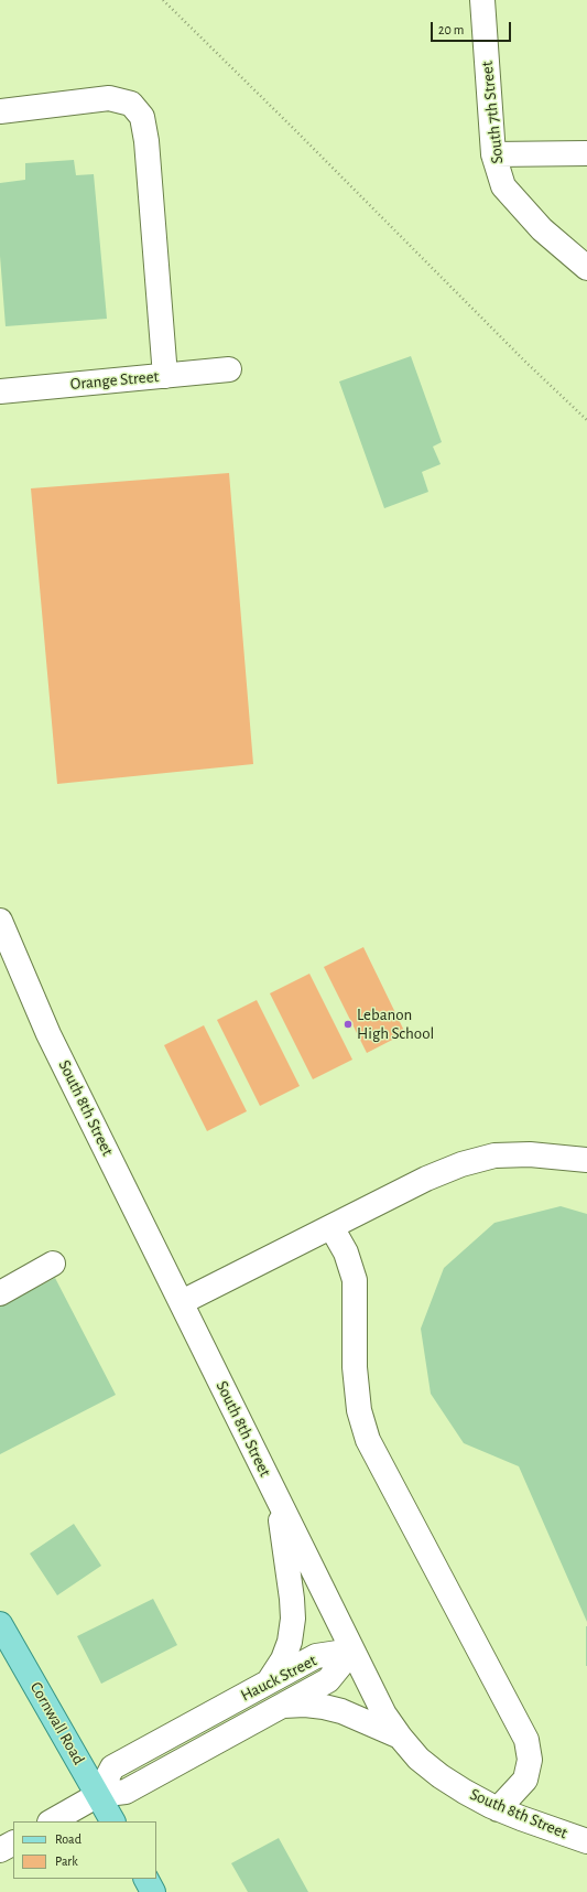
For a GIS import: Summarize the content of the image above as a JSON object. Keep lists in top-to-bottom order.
{
  "streets": {
    "main road": ["Cornwall Road"],
    "street": [
      "South 7th Street",
      "Orange Street",
      "South 8th Street",
      "Hauck Street"
    ]
  },
  "crossings": [
    ["South 8th Street", "Hauck Street"],
    ["Hauck Street", "Cornwall Road"]
  ],
  "places": ["Lebanon High School"],
  "legend": ["Road", "Park"],
  "scale_bar": "20 m"
}
